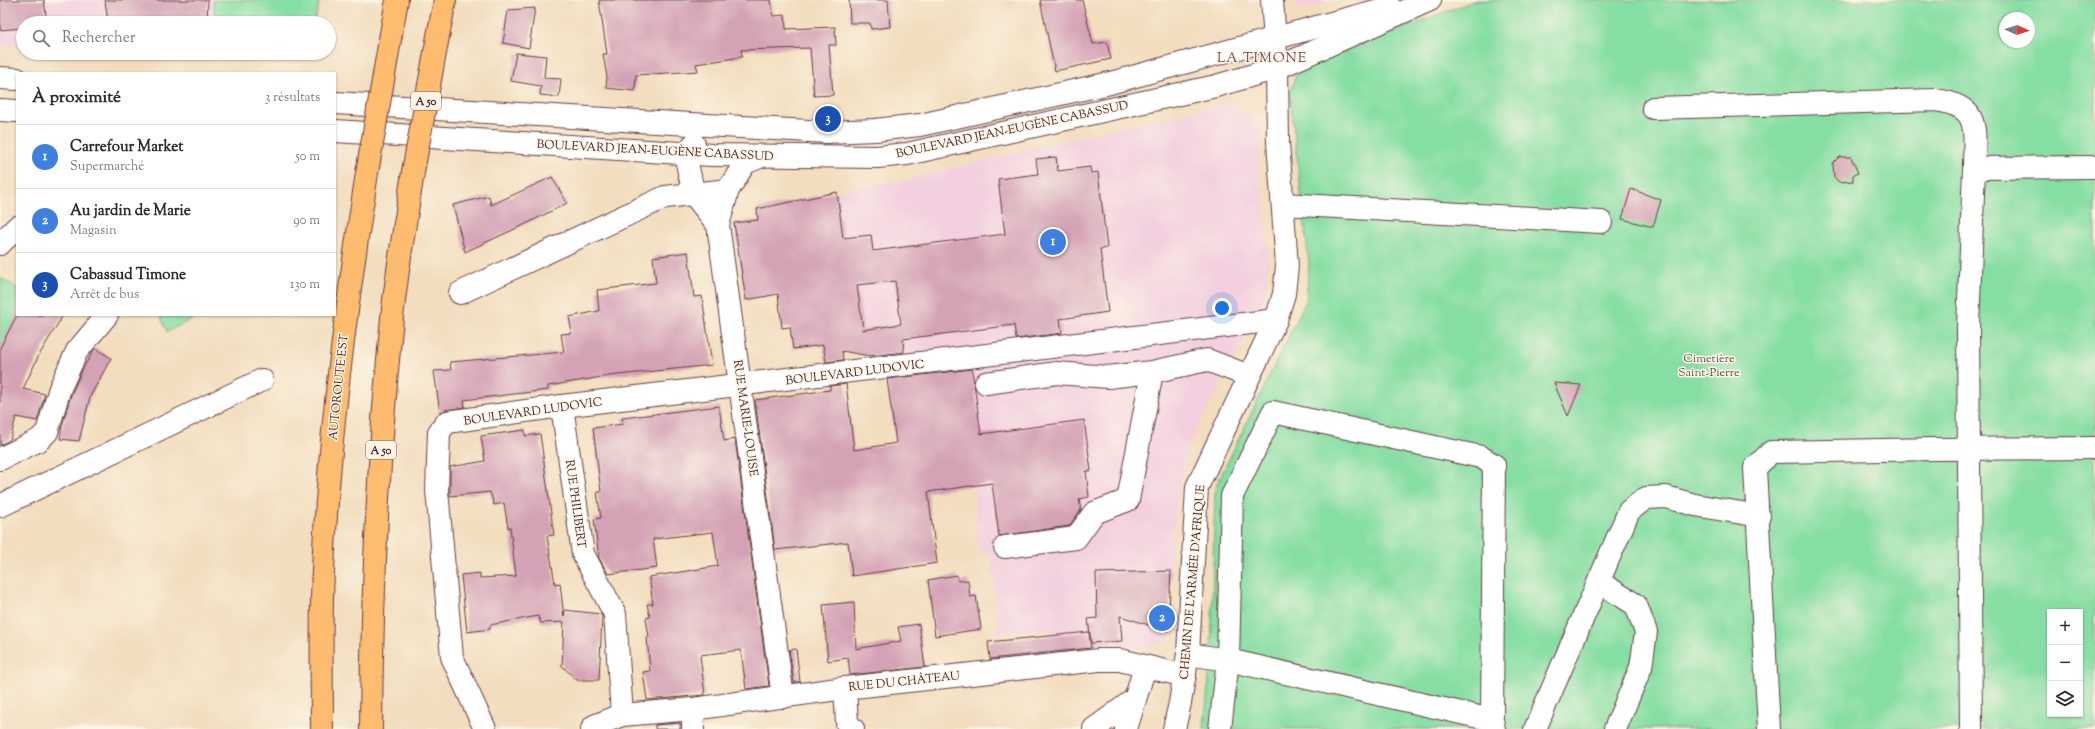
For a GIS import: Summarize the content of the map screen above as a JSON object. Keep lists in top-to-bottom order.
{
  "streets": {
    "highway": ["A 50", "AUTOROUTE EST"],
    "street": [
      "BOULEVARD JEAN-EUGÈNE CABASSUD",
      "BOULEVARD LUDOVIC",
      "RUE MARIE-LOUISE",
      "RUE PHILIBERT",
      "CHEMIN DE L'ARMÉE D'AFRIQUE",
      "RUE DU CHÂTEAU"
    ]
  },
  "crossings": [
    ["BOULEVARD JEAN-EUGÈNE CABASSUD", "RUE MARIE-LOUISE"],
    ["BOULEVARD JEAN-EUGÈNE CABASSUD", "CHEMIN DE L'ARMÉE D'AFRIQUE"],
    ["BOULEVARD LUDOVIC", "RUE MARIE-LOUISE"],
    ["BOULEVARD LUDOVIC", "RUE PHILIBERT"],
    ["BOULEVARD LUDOVIC", "CHEMIN DE L'ARMÉE D'AFRIQUE"],
    ["RUE MARIE-LOUISE", "RUE DU CHÂTEAU"],
    ["RUE PHILIBERT", "RUE DU CHÂTEAU"],
    ["CHEMIN DE L'ARMÉE D'AFRIQUE", "RUE DU CHÂTEAU"]
  ],
  "districts": ["LA TIMONE"],
  "parks": ["Cimetière Saint-Pierre"],
  "north": "right",
  "page": {
    "search": "Rechercher",
    "heading": ["À proximité", "3 résultats"],
    "pins": ["3", "1", "2"],
    "list": [
      {
        "mark": "1",
        "name": "Carrefour Market",
        "note": "Supermarché",
        "value": "50 m"
      },
      {
        "mark": "2",
        "name": "Au jardin de Marie",
        "note": "Magasin",
        "value": "90 m"
      },
      {
        "mark": "3",
        "name": "Cabassud Timone",
        "note": "Arrêt de bus",
        "value": "130 m"
      }
    ],
    "map_buttons": ["+", "−"]
  }
}
